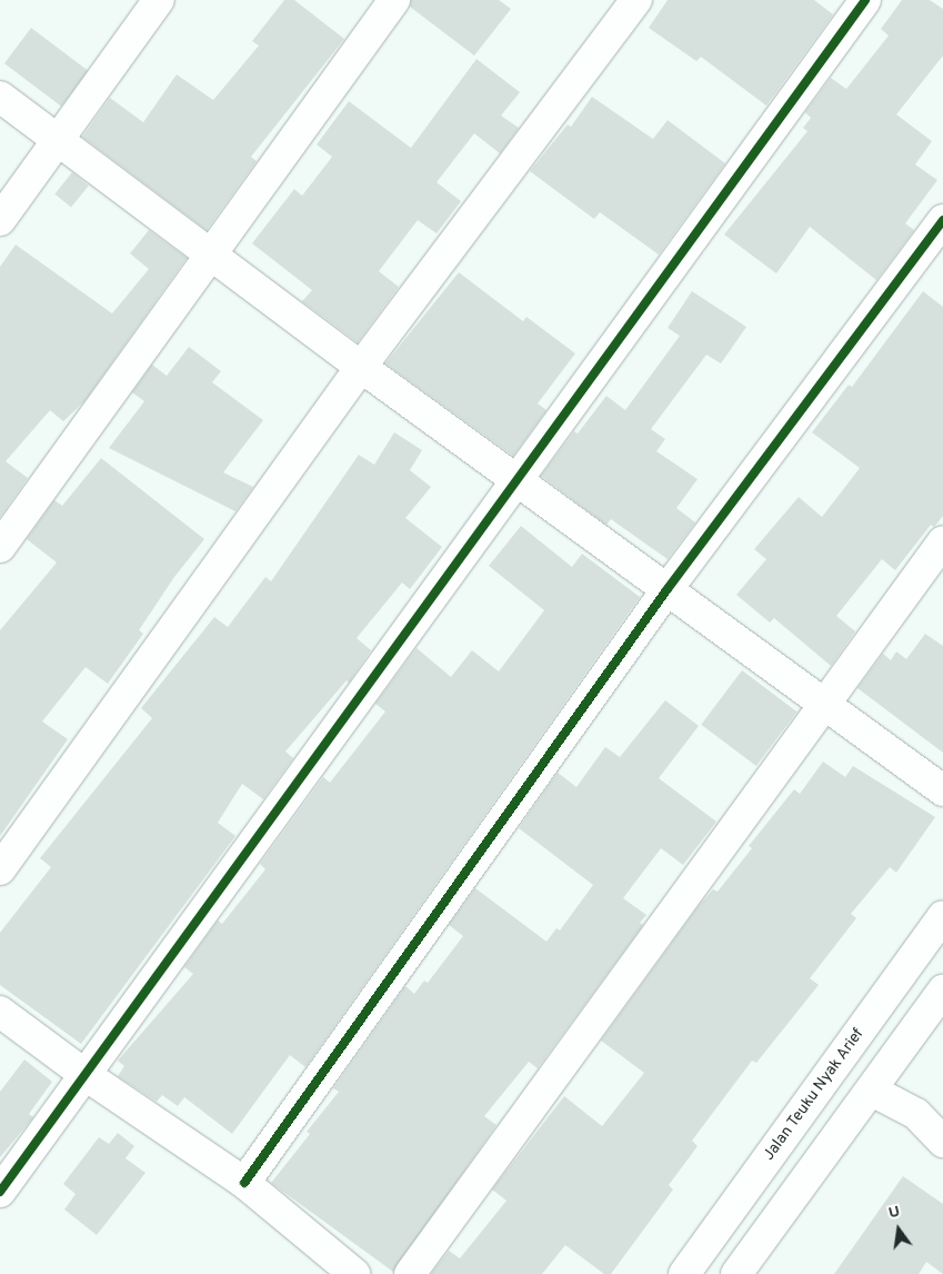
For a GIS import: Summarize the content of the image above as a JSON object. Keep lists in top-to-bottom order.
{
  "streets": {
    "main road": ["Jalan Teuku Nyak Arief"]
  },
  "north": "top"
}
